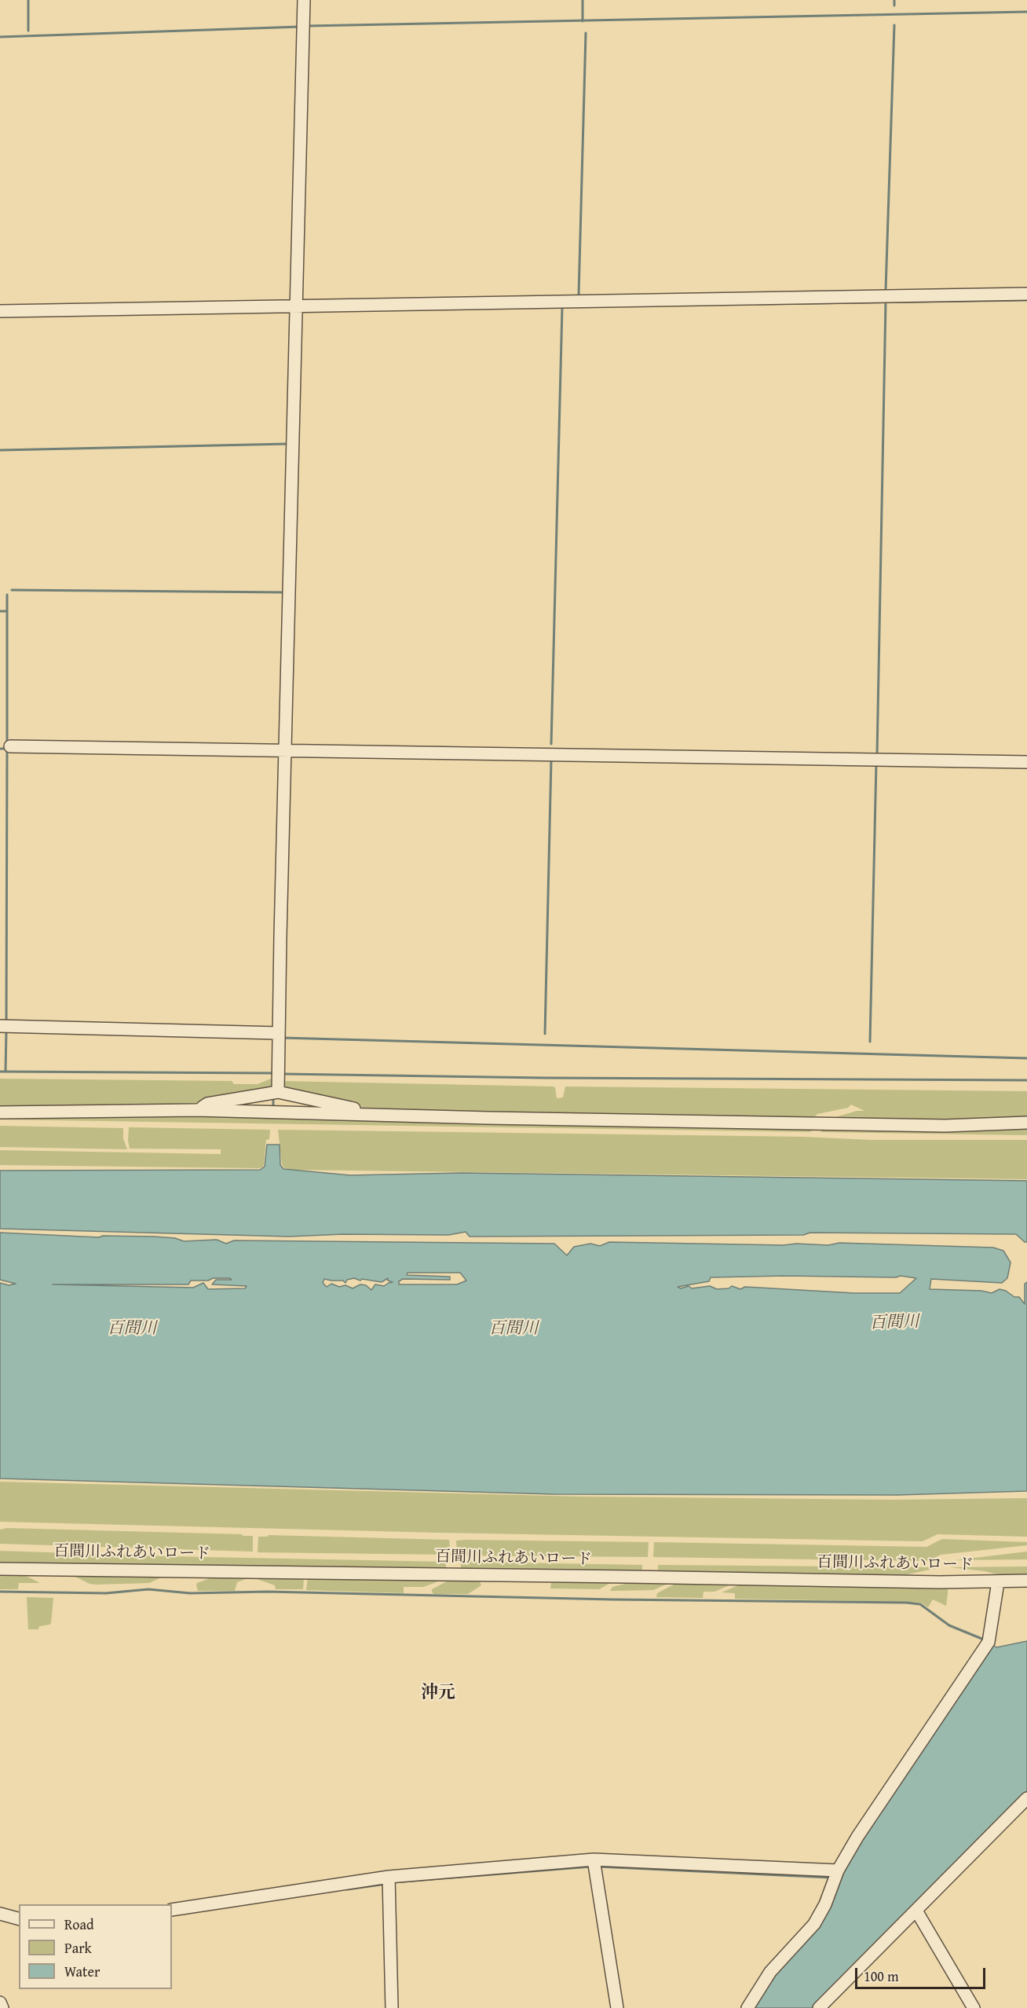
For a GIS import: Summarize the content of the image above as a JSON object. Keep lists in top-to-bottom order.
{
  "streets": {
    "street": ["百間川ふれあいロード"]
  },
  "districts": ["沖元"],
  "water": ["百間川"],
  "legend": ["Road", "Park", "Water"],
  "scale_bar": "100 m"
}
